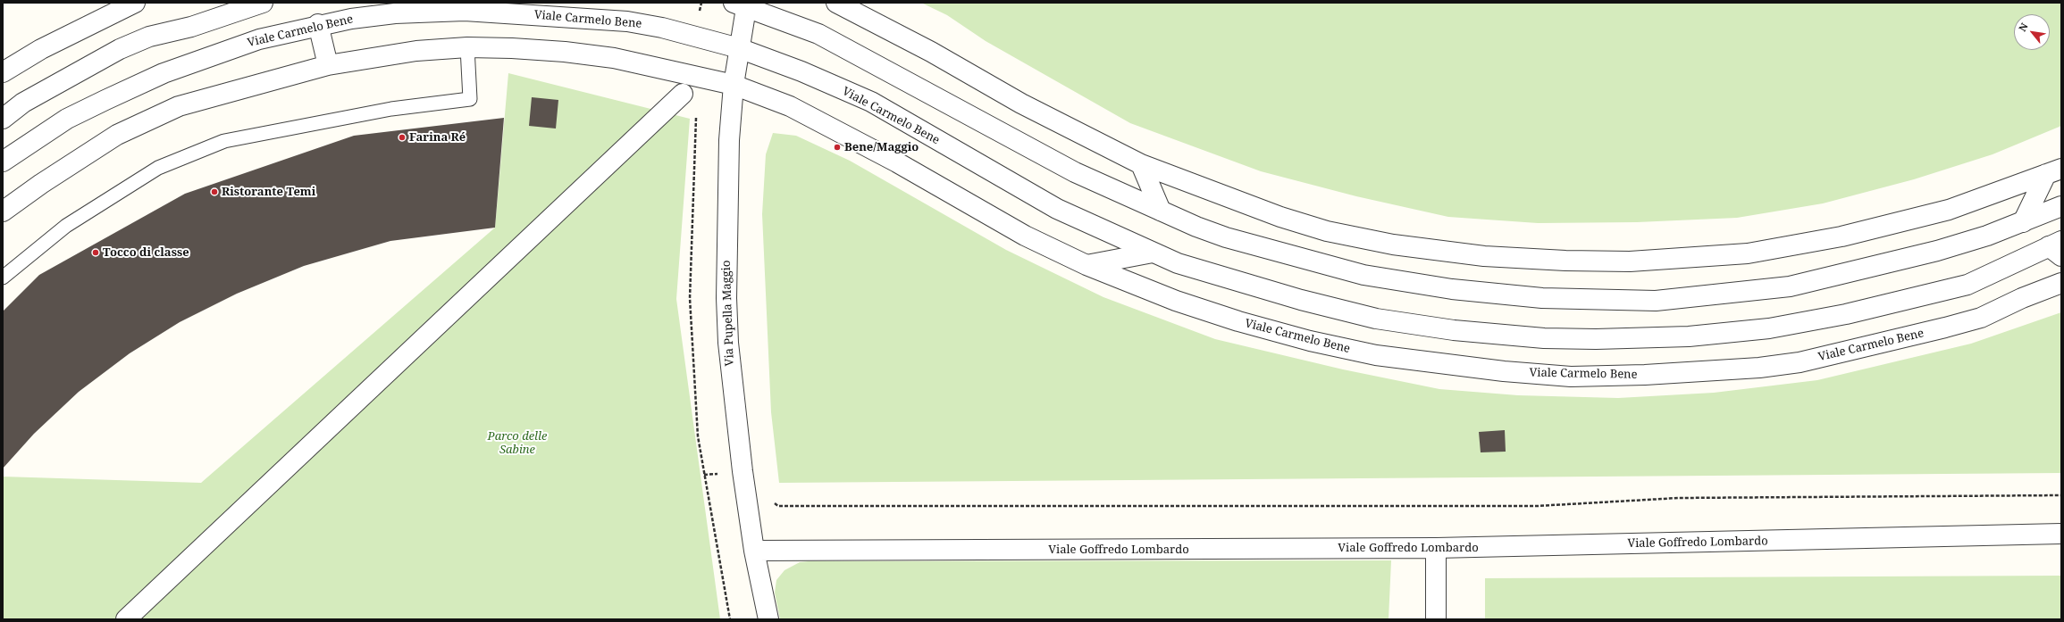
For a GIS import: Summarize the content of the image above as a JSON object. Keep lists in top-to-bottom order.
{
  "streets": {
    "street": ["Viale Carmelo Bene", "Via Pupella Maggio", "Viale Goffredo Lombardo"]
  },
  "crossings": [
    ["Viale Carmelo Bene", "Via Pupella Maggio"],
    ["Via Pupella Maggio", "Viale Goffredo Lombardo"]
  ],
  "parks": ["Parco delle Sabine"],
  "places": [
    "Farina Ré",
    "Bene/Maggio",
    "Ristorante Temi",
    "Tocco di classe"
  ],
  "north": "top left"
}
